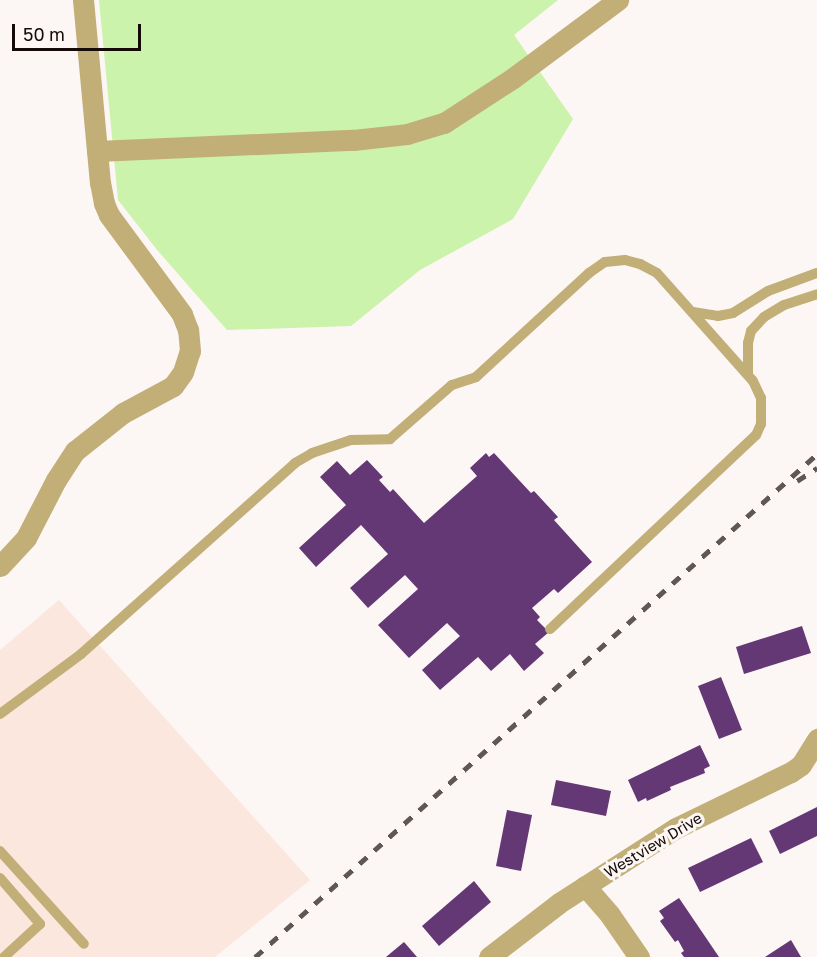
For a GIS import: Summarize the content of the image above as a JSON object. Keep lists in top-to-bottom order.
{
  "streets": {
    "street": ["Westview Drive"]
  },
  "scale_bar": "50 m"
}
